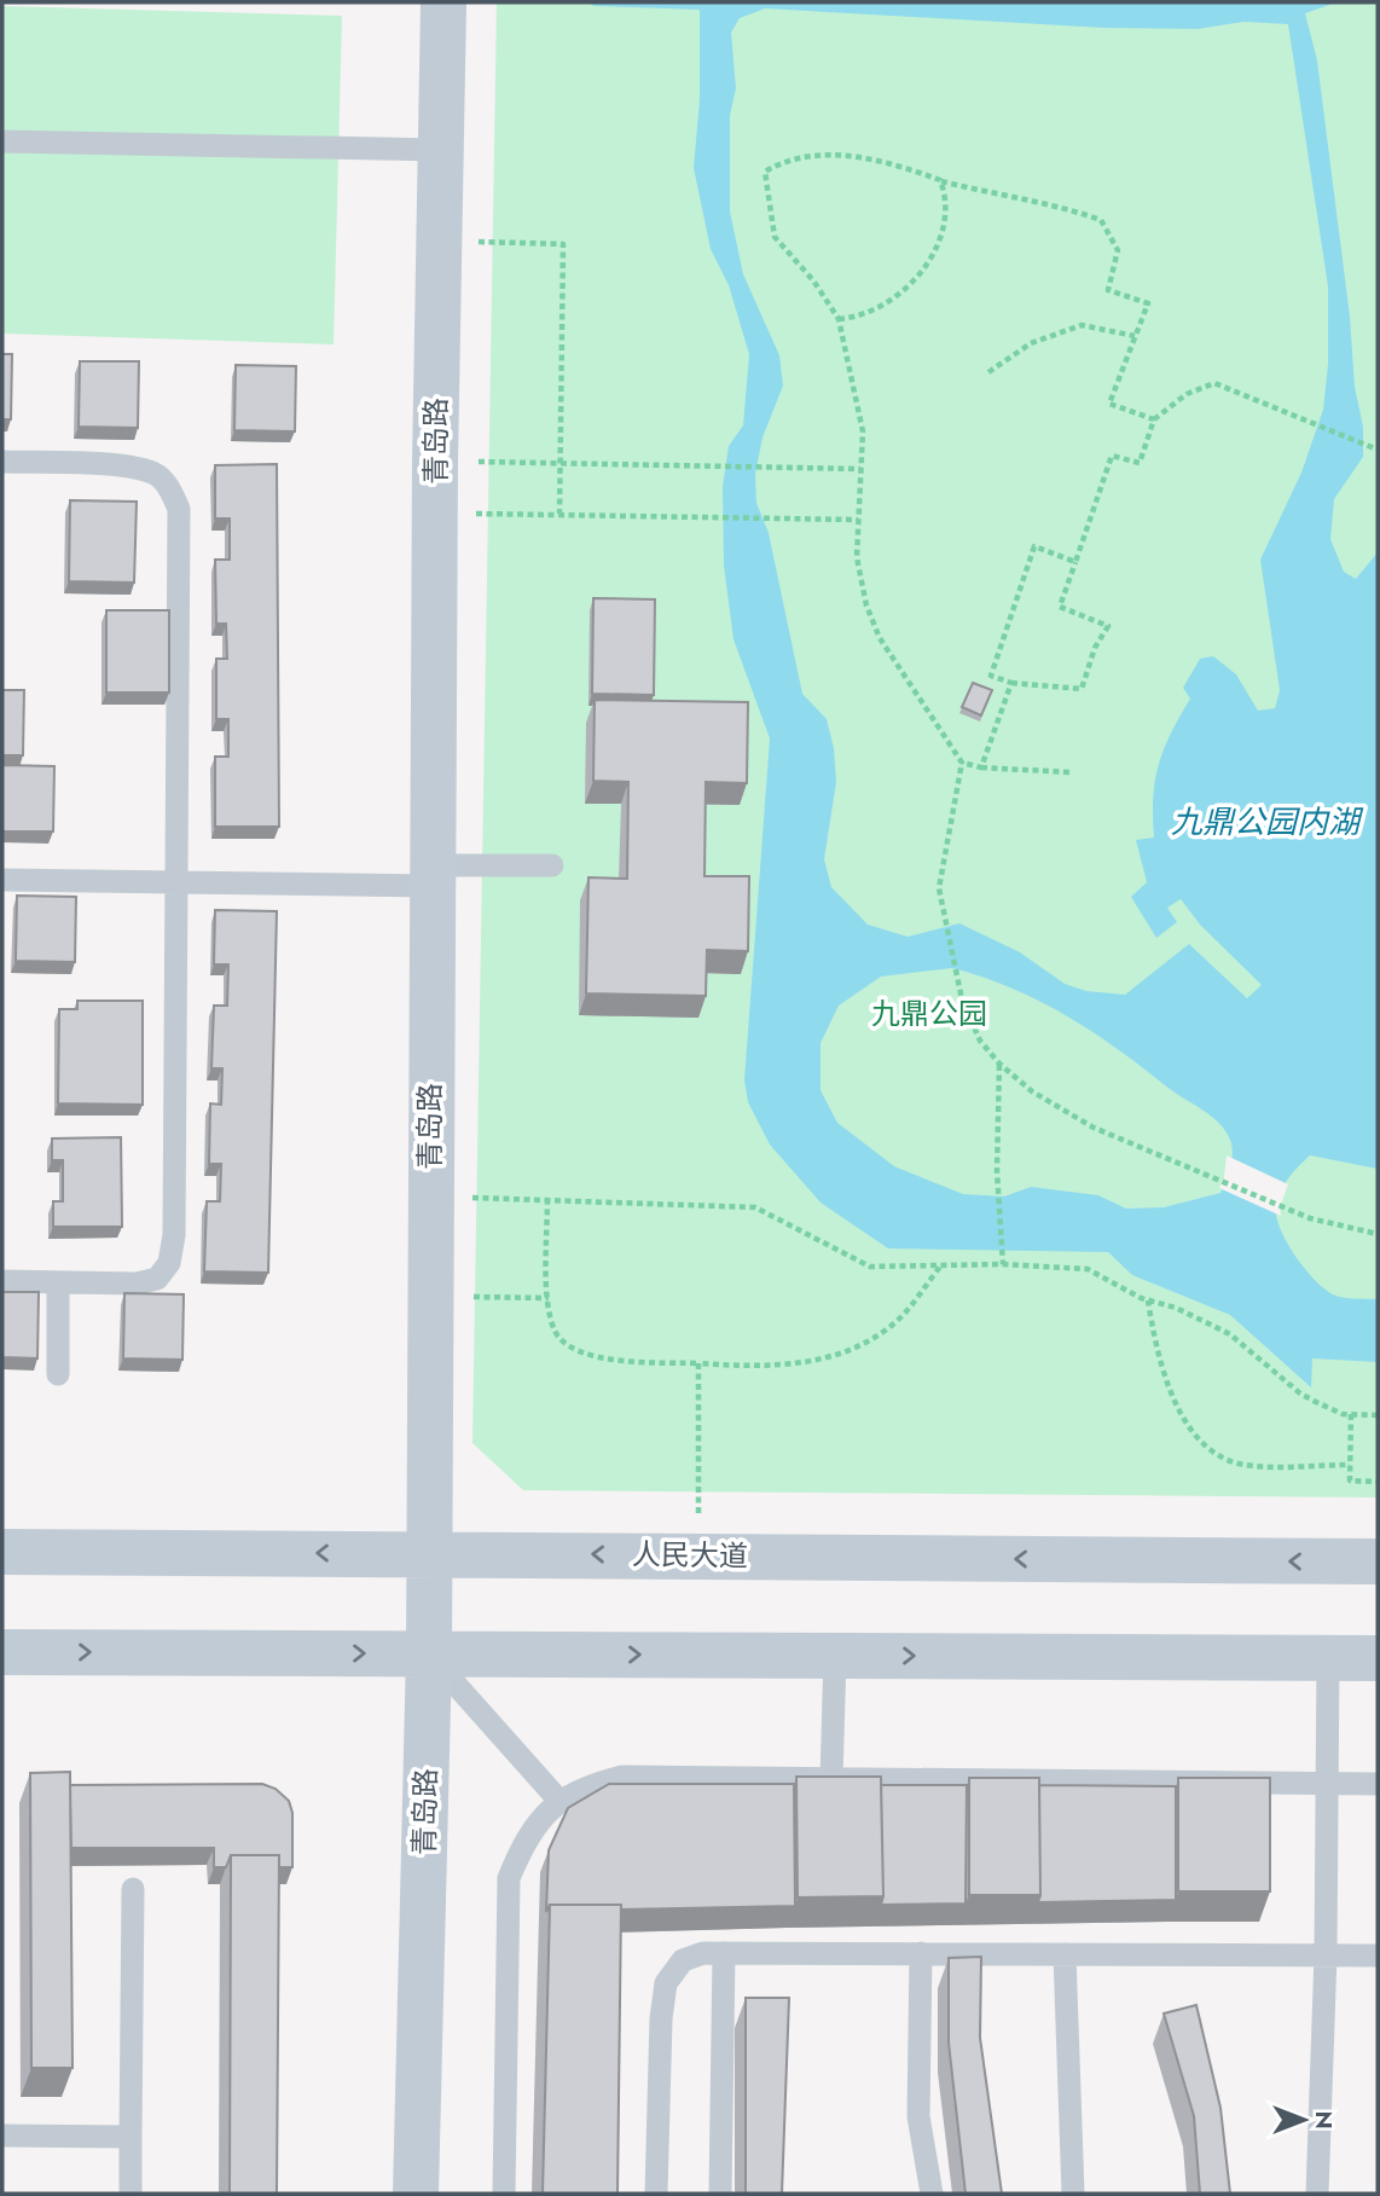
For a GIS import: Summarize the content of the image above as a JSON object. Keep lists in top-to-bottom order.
{
  "streets": {
    "main road": ["青岛路", "人民大道"]
  },
  "crossings": [
    ["青岛路", "人民大道"]
  ],
  "water": ["九鼎公园内湖"],
  "parks": ["九鼎公园"],
  "north": "right"
}
